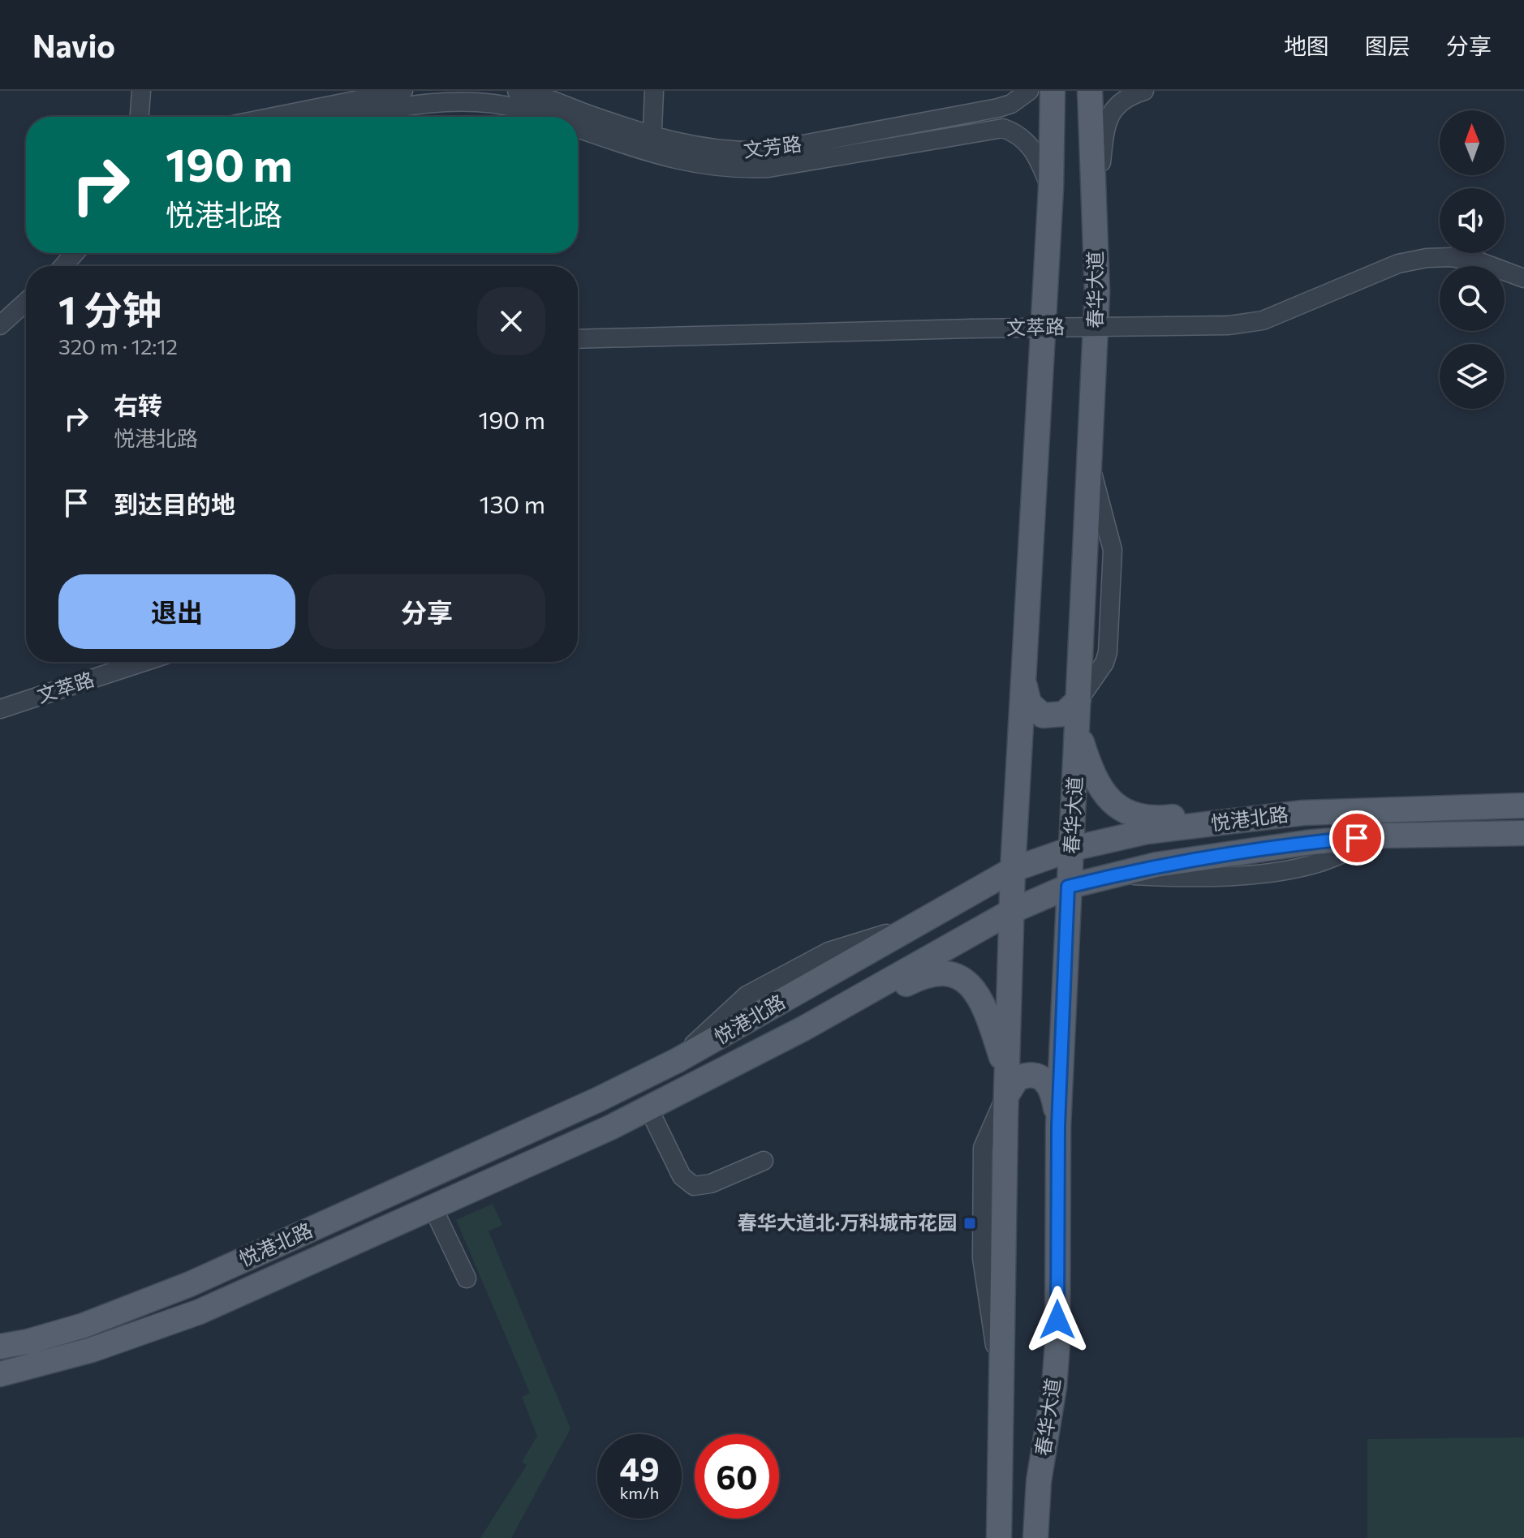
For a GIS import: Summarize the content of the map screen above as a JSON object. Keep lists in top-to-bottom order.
{
  "streets": {
    "main road": ["春华大道", "悦港北路"],
    "street": ["文芳路", "文萃路"]
  },
  "crossings": [
    ["春华大道", "悦港北路"]
  ],
  "places": {
    "transit": ["春华大道北·万科城市花园"]
  },
  "north": "top",
  "page": {
    "header": "Navio",
    "nav": ["地图", "图层", "分享"],
    "turn": ["190 m", "悦港北路"],
    "heading": ["1 分钟", "320 m · 12:12"],
    "list": [
      {
        "name": "右转",
        "note": "悦港北路",
        "value": "190 m"
      },
      {
        "name": "到达目的地",
        "value": "130 m"
      }
    ],
    "buttons": ["退出", "分享"],
    "speed": "49 km/h",
    "limit": "60"
  }
}
